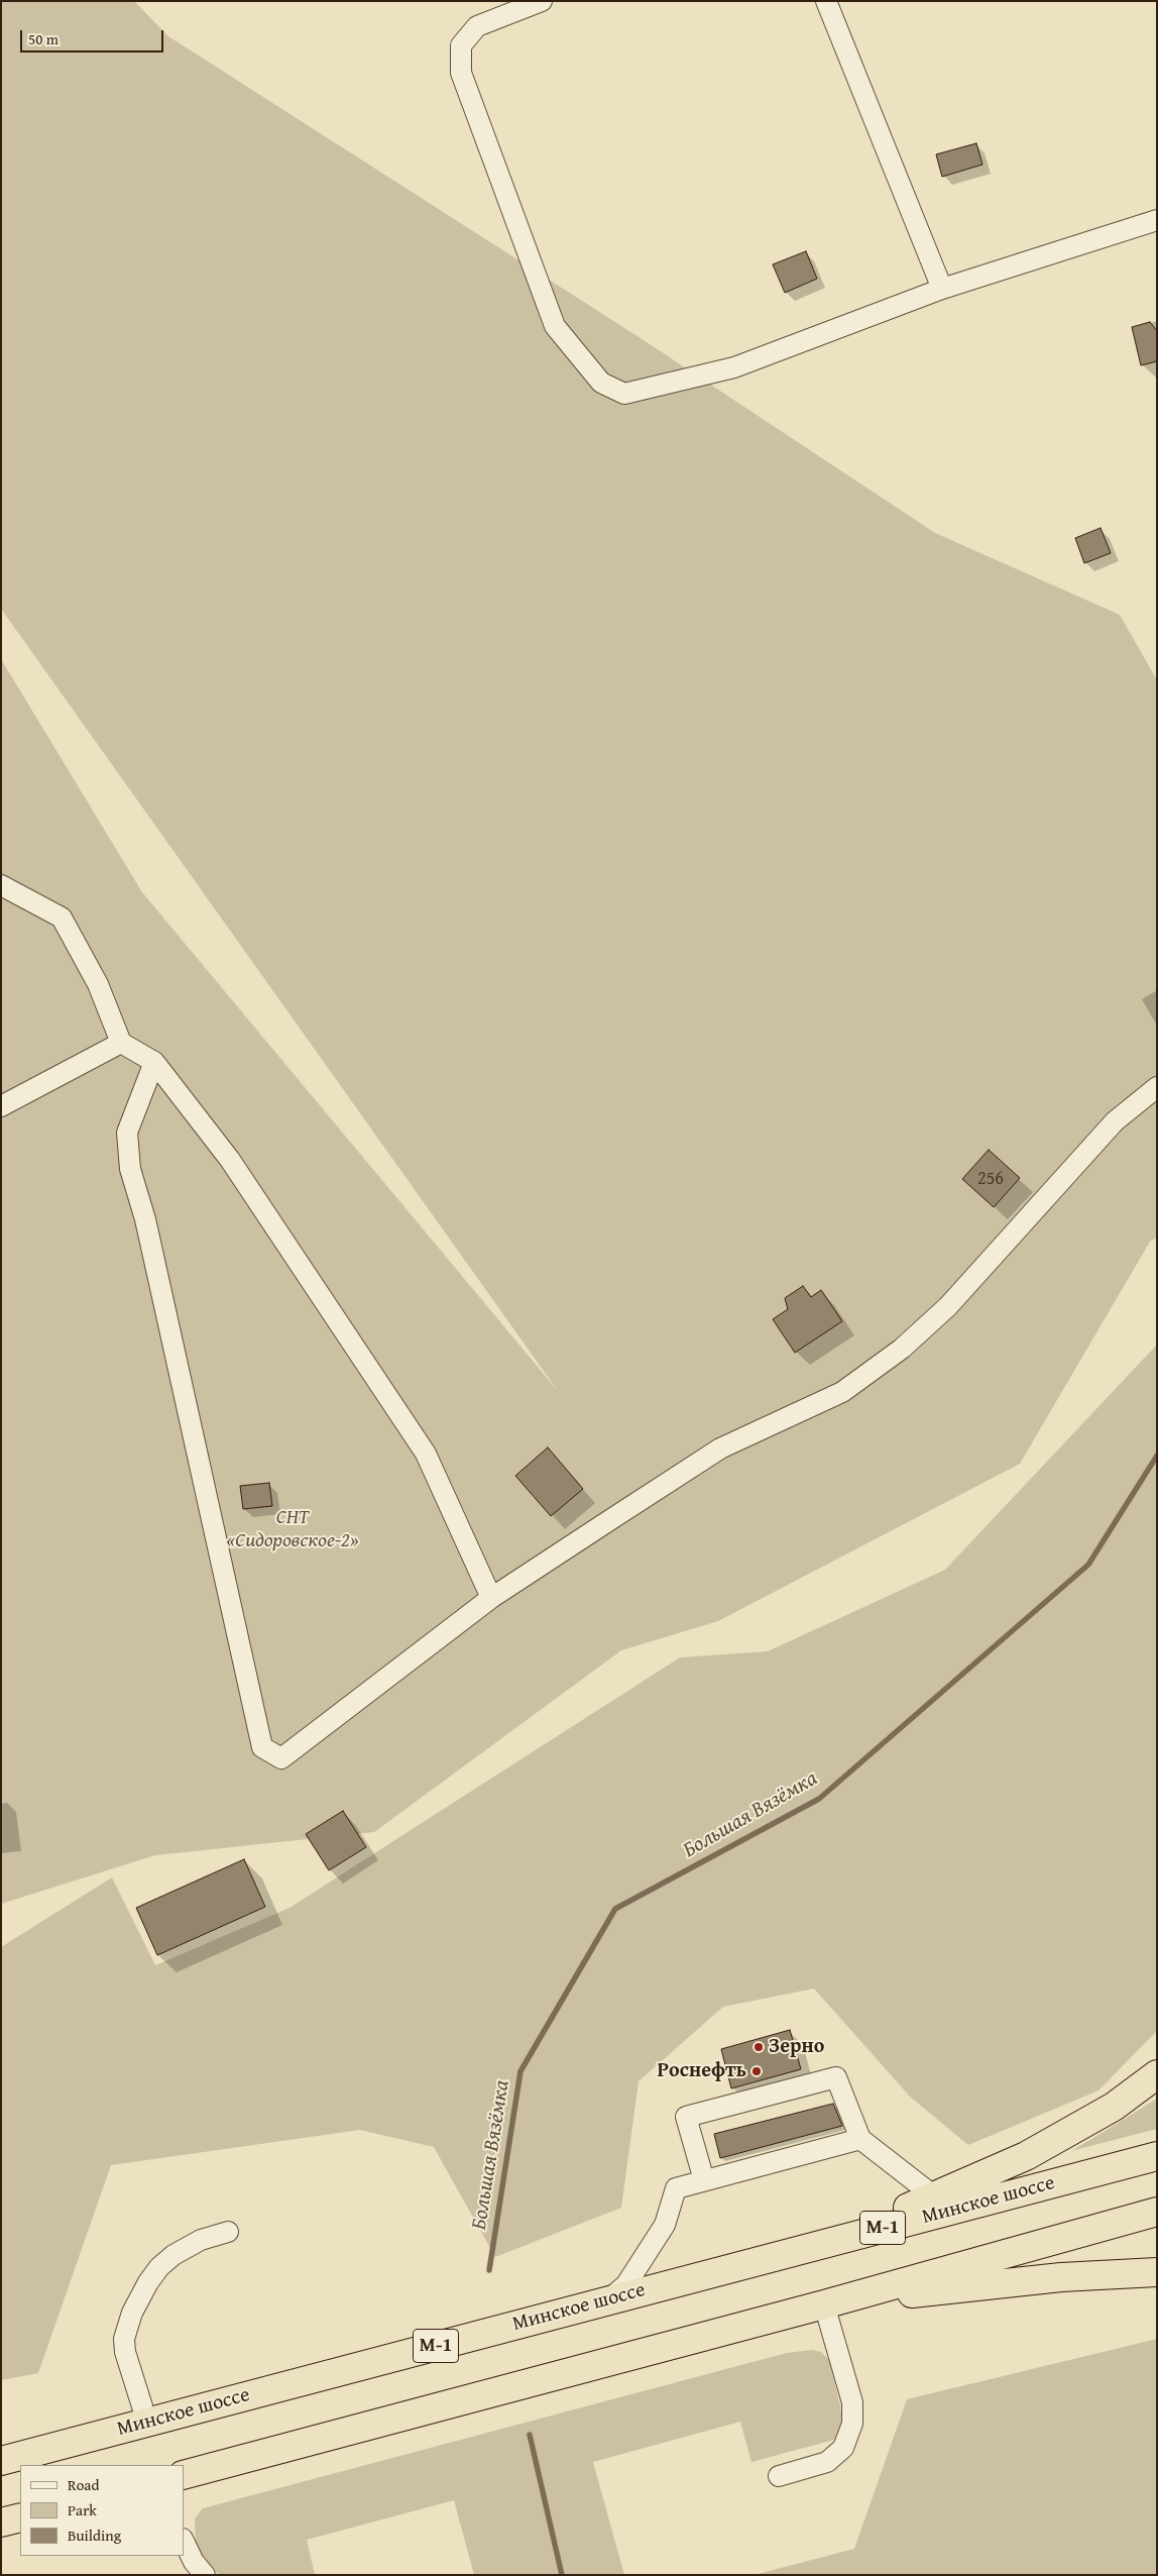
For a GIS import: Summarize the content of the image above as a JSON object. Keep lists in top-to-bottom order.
{
  "streets": {
    "highway": ["Минское шоссе", "М-1"]
  },
  "water": ["Большая Вязёмка"],
  "parks": ["СНТ «Сидоровское-2»"],
  "places": ["Зерно", "Роснефть"],
  "house_numbers": ["256"],
  "legend": ["Road", "Park", "Building"],
  "scale_bar": "50 m"
}
